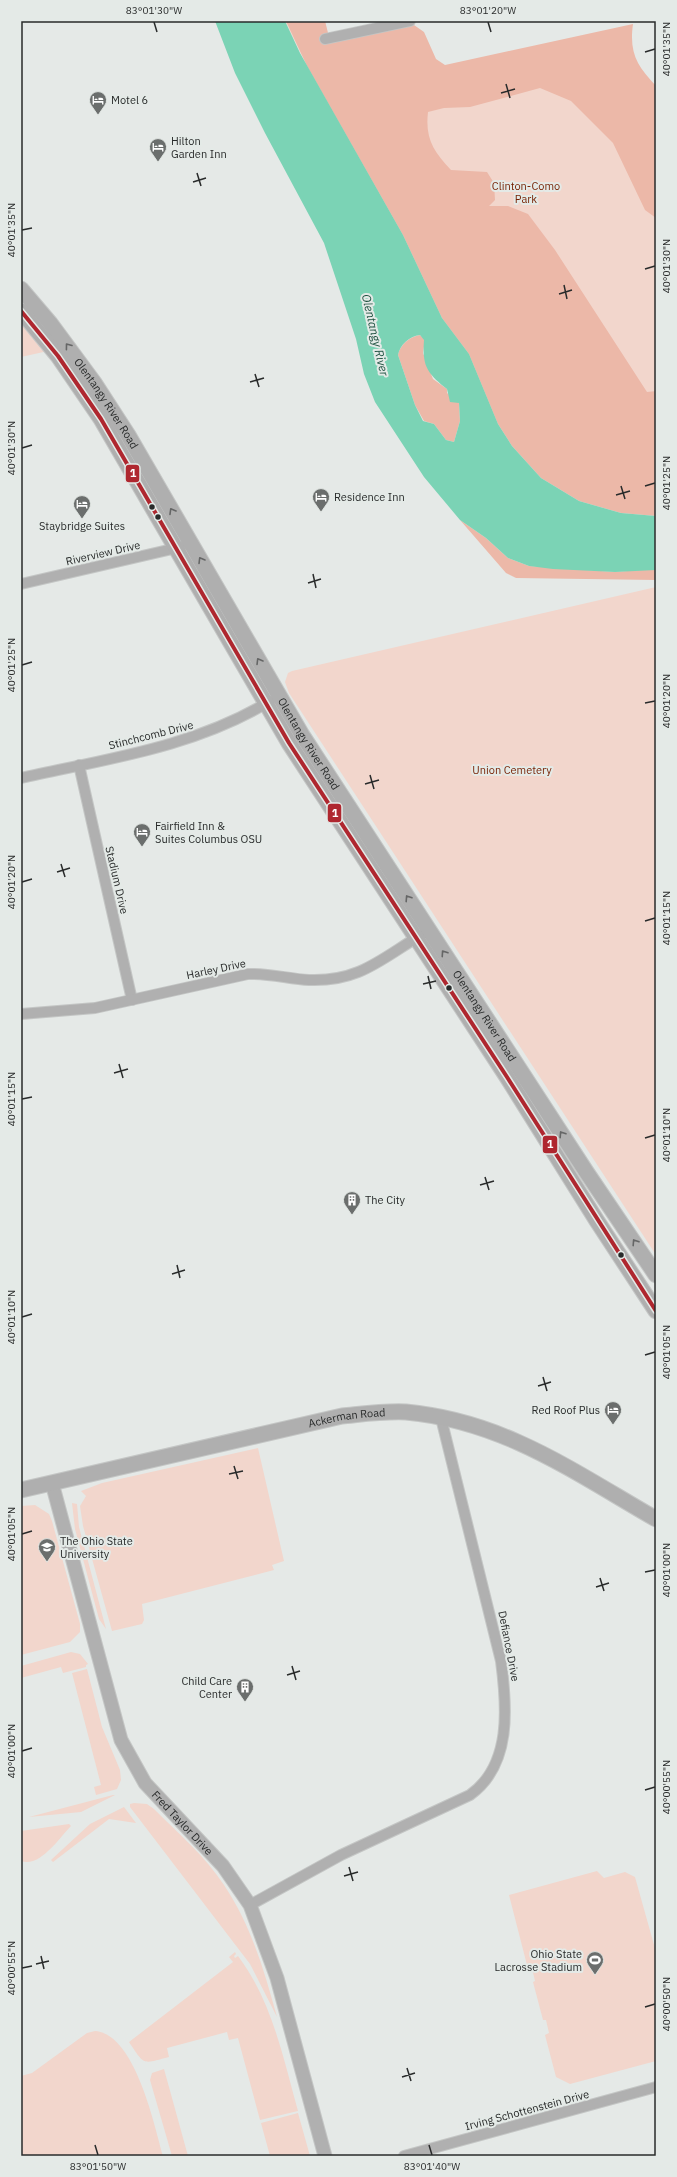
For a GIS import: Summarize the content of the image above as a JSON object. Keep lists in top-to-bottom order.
{
  "streets": {
    "main road": ["Olentangy River Road", "Ackerman Road"],
    "street": [
      "Riverview Drive",
      "Stinchcomb Drive",
      "Stadium Drive",
      "Harley Drive",
      "Defiance Drive",
      "Fred Taylor Drive",
      "Irving Schottenstein Drive"
    ]
  },
  "crossings": [
    ["Olentangy River Road", "Riverview Drive"],
    ["Olentangy River Road", "Stinchcomb Drive"],
    ["Olentangy River Road", "Harley Drive"],
    ["Stinchcomb Drive", "Stadium Drive"],
    ["Stadium Drive", "Harley Drive"],
    ["Ackerman Road", "Defiance Drive"],
    ["Ackerman Road", "Fred Taylor Drive"],
    ["Defiance Drive", "Fred Taylor Drive"]
  ],
  "water": ["Olentangy River"],
  "parks": ["Clinton-Como Park", "Union Cemetery"],
  "places": {
    "hotel": [
      "Motel 6",
      "Hilton Garden Inn",
      "Residence Inn",
      "Staybridge Suites",
      "Fairfield Inn & Suites Columbus OSU",
      "Red Roof Plus"
    ],
    "building": ["The City", "Child Care Center"],
    "school or university": ["The Ohio State University"],
    "sports": ["Ohio State Lacrosse Stadium"]
  },
  "lines": ["transit line 1"],
  "coordinates": [
    "83°01'30\"W",
    "83°01'20\"W",
    "40°01'35\"N",
    "40°01'30\"N",
    "40°01'25\"N",
    "40°01'20\"N",
    "40°01'15\"N",
    "40°01'10\"N",
    "40°01'05\"N",
    "40°01'00\"N",
    "40°00'55\"N",
    "40°00'50\"N",
    "83°01'50\"W",
    "83°01'40\"W"
  ]
}
